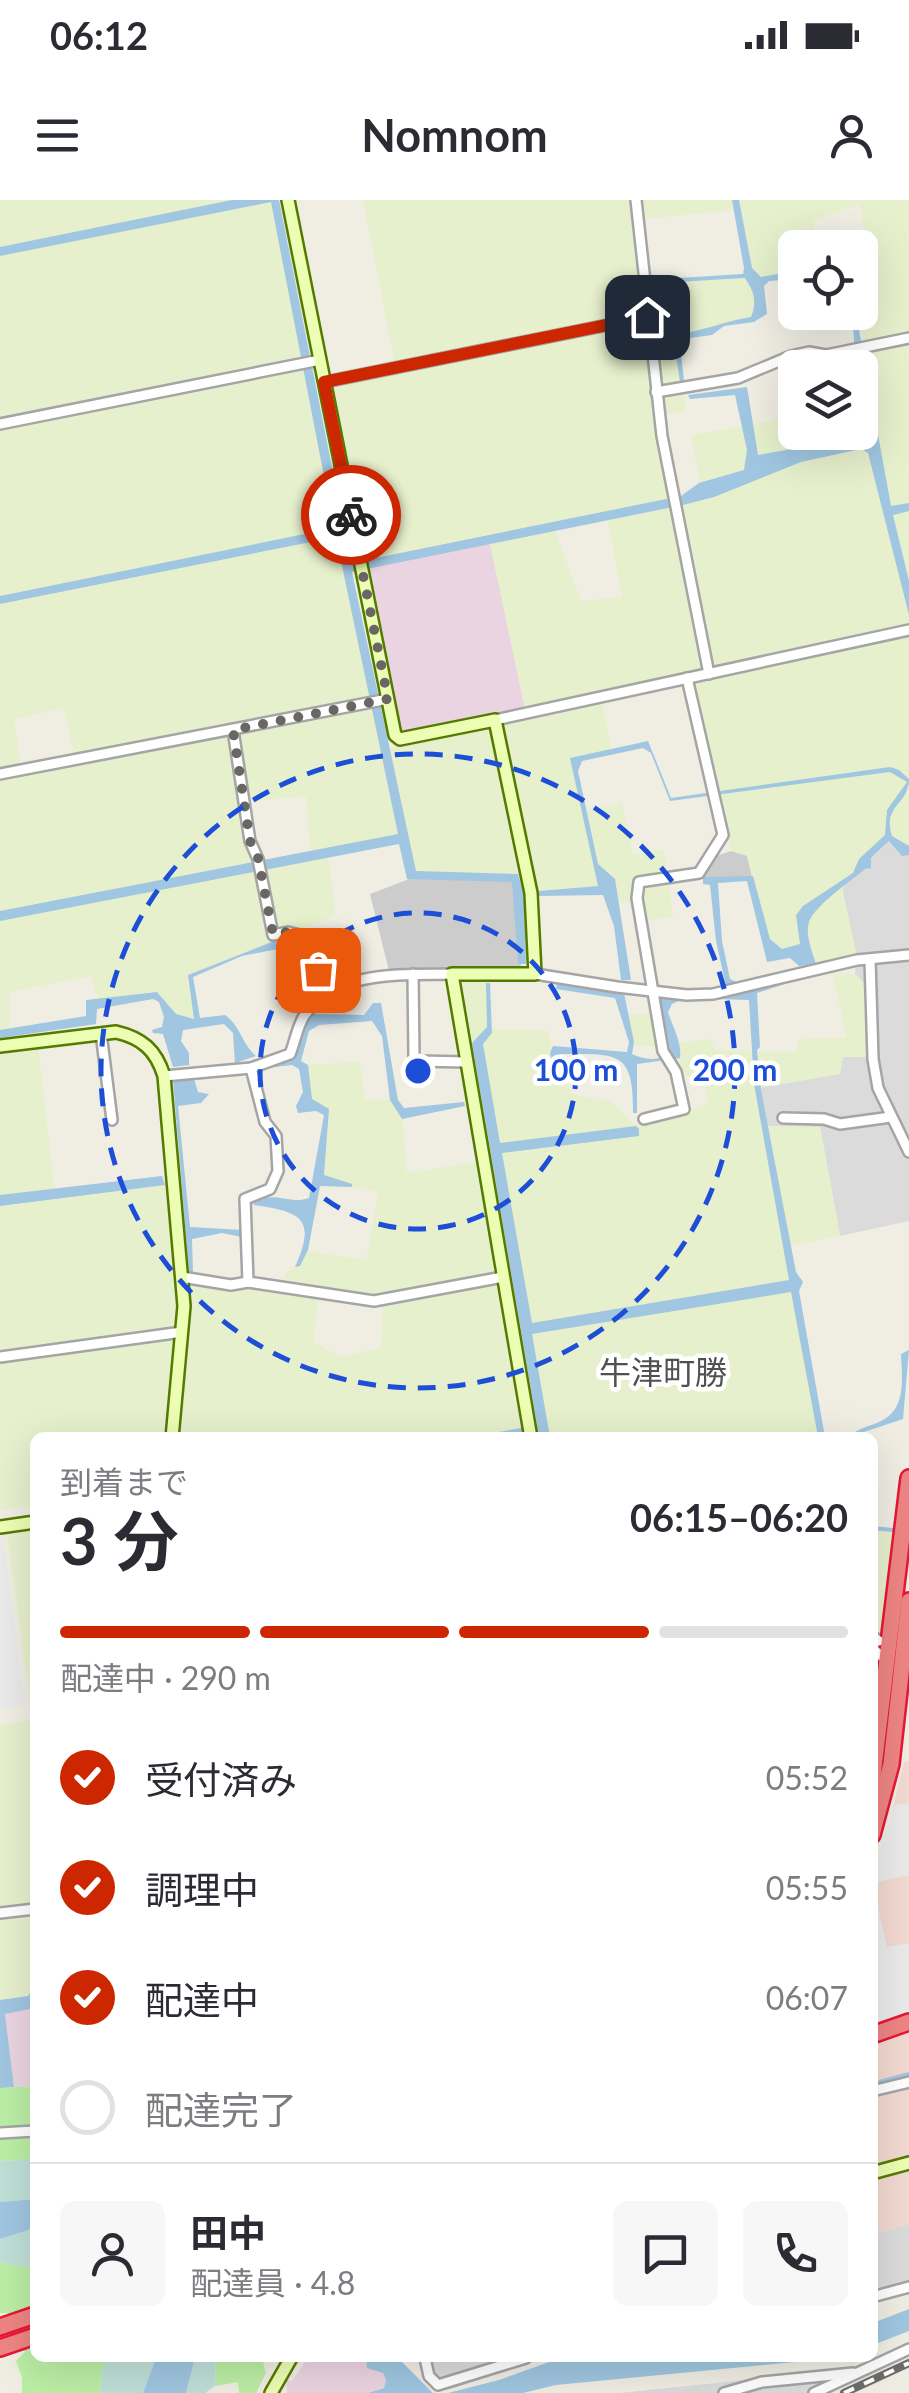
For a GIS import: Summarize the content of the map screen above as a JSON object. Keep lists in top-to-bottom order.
{
  "districts": ["牛津町勝"],
  "page": {
    "status": "06:12",
    "header": "Nomnom",
    "heading": ["3 分", "到着まで", "06:15–06:20"],
    "panel": ["田中", "配達員 · 4.8"],
    "bar": "配達中 · 290 m",
    "list": [
      ["受付済み", "05:52"],
      ["調理中", "05:55"],
      ["配達中", "06:07"],
      "配達完了"
    ]
  },
  "rings": ["100 m", "200 m"]
}
